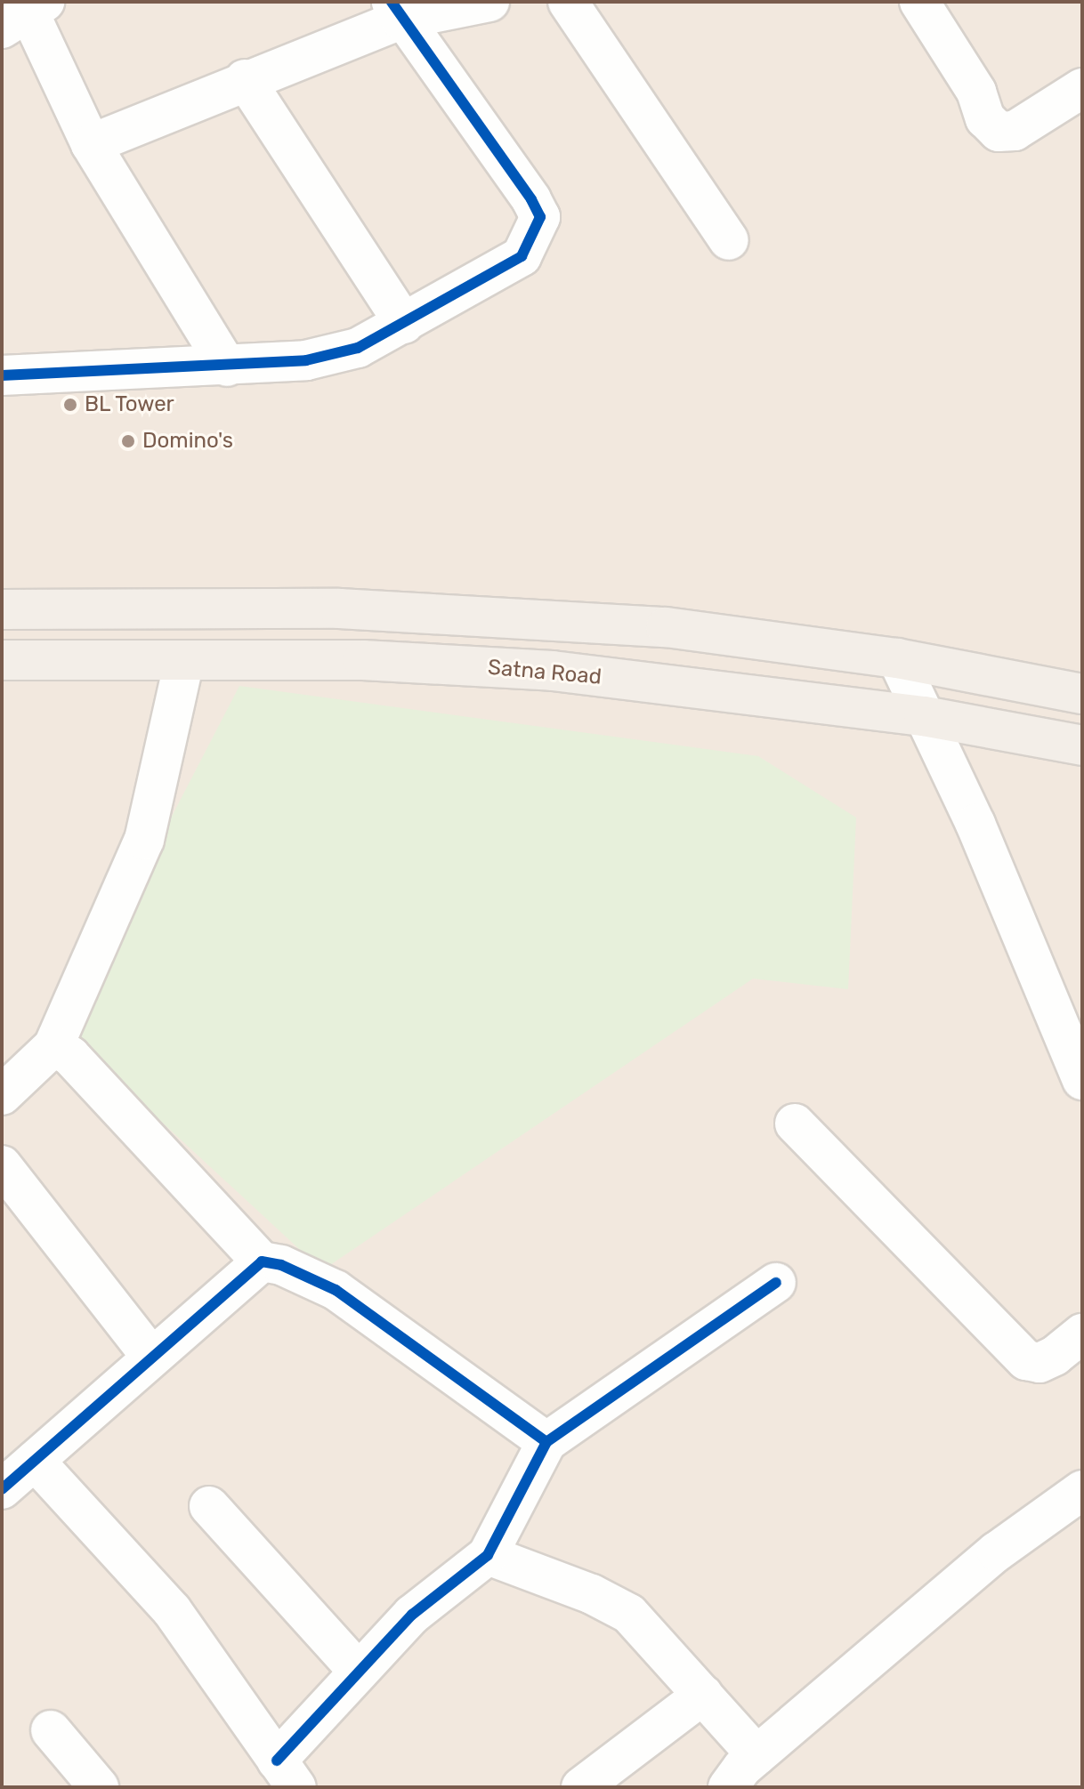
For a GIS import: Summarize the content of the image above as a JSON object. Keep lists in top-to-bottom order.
{
  "streets": {
    "main road": ["Satna Road"]
  },
  "places": ["BL Tower", "Domino's"]
}
